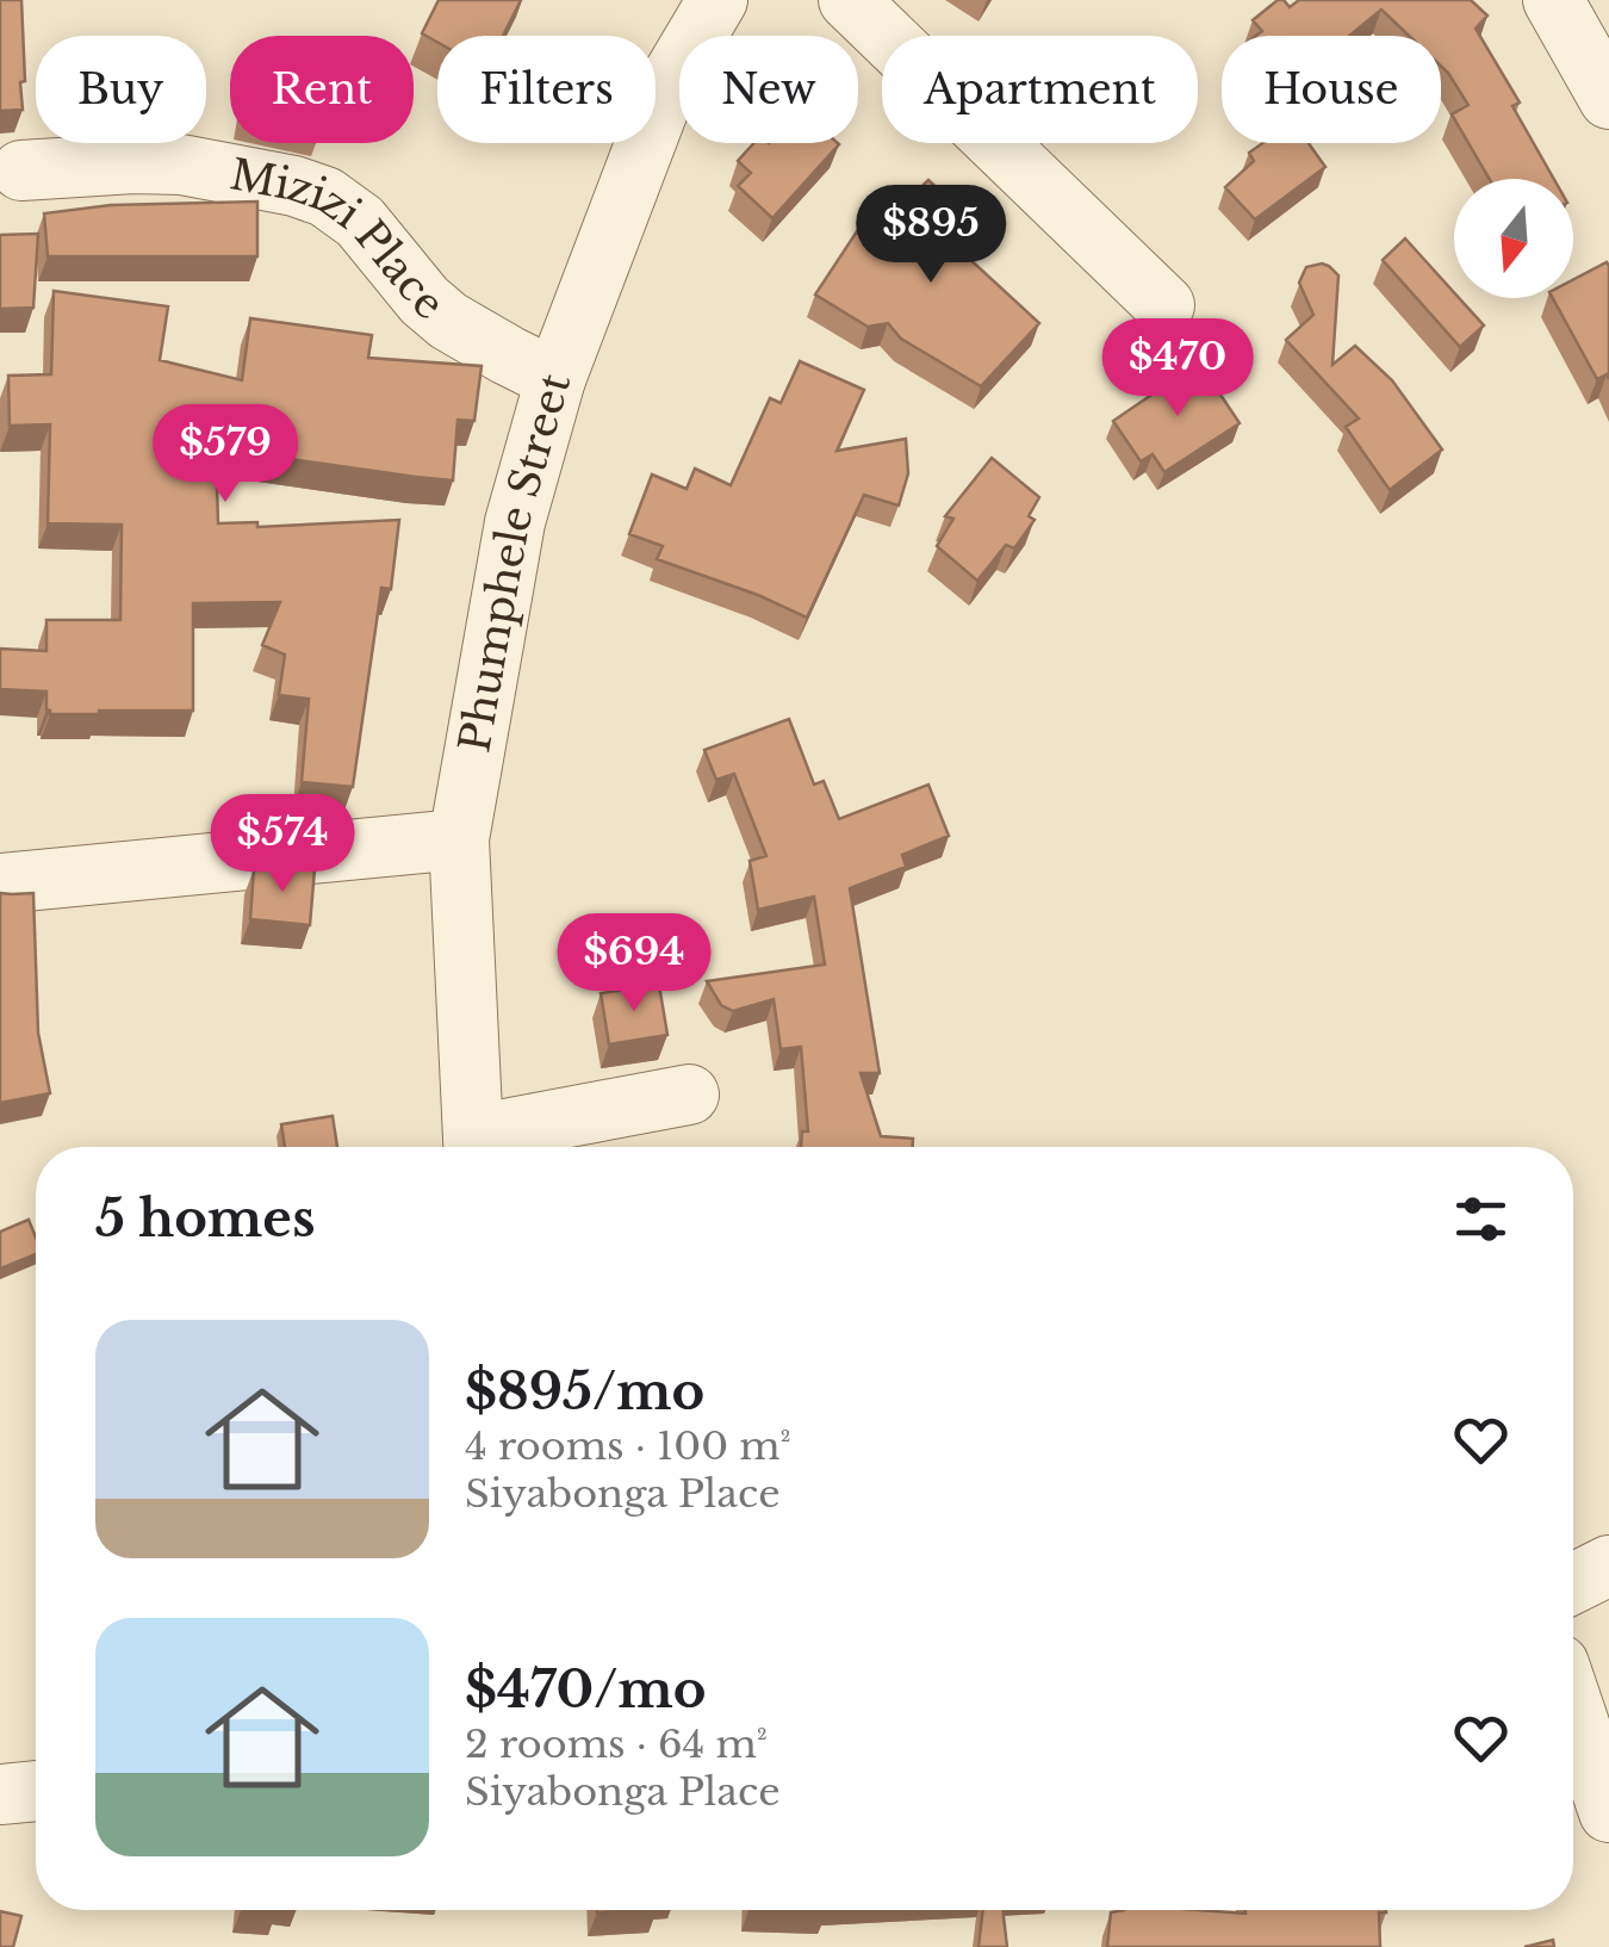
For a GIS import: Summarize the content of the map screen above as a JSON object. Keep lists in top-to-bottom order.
{
  "streets": {
    "street": ["Mizizi Place", "Phumphele Street"]
  },
  "crossings": [
    ["Mizizi Place", "Phumphele Street"]
  ],
  "north": "bottom",
  "page": {
    "chip": [
      "Buy",
      "Rent",
      "Filters",
      "New",
      "Apartment",
      "House"
    ],
    "price": [
      "$895",
      "$470",
      "$579",
      "$574",
      "$694"
    ],
    "heading": "5 homes",
    "list": [
      {
        "name": "$895/mo",
        "note": "4 rooms · 100 m² · Siyabonga Place"
      },
      {
        "name": "$470/mo",
        "note": "2 rooms · 64 m² · Siyabonga Place"
      }
    ]
  }
}
